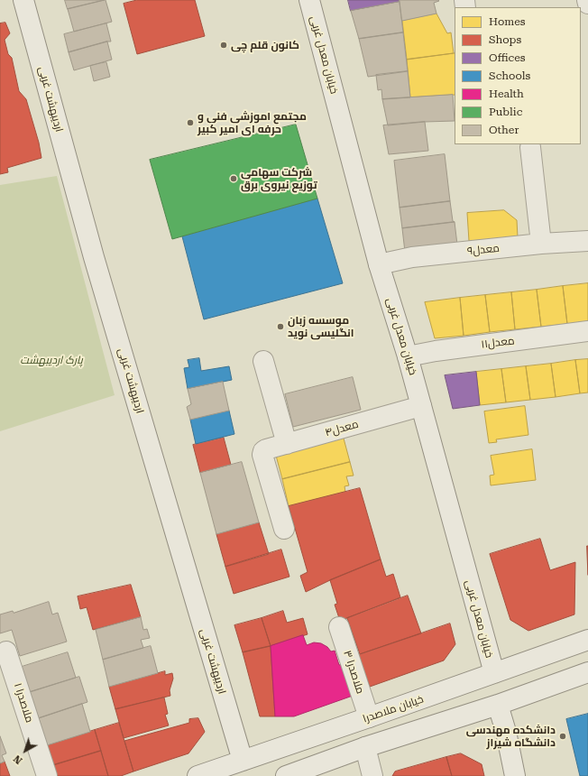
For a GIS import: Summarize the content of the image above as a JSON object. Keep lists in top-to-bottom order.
{
  "streets": {
    "street": [
      "خیابان معدل غربی",
      "اردیبهشت غربی",
      "معدل۹",
      "معدل۱۱",
      "معدل۴",
      "۳ ملاصدرا",
      "۱ ملاصدرا",
      "خیابان ملاصدرا"
    ]
  },
  "crossings": [
    ["خیابان معدل غربی", "معدل۹"],
    ["خیابان معدل غربی", "معدل۱۱"],
    ["خیابان معدل غربی", "معدل۴"],
    ["خیابان معدل غربی", "خیابان ملاصدرا"],
    ["اردیبهشت غربی", "خیابان ملاصدرا"],
    ["۳ ملاصدرا", "خیابان ملاصدرا"]
  ],
  "parks": ["پارک اردیبهشت"],
  "places": [
    "کانون قلم چی",
    "مجتمع اموزشی فنی و حرفه ای امیر کبیر",
    "شرکت سهامی توزیع نیروی برق",
    "موسسه زبان انگلیسی نوید",
    "دانشکده مهندسی دانشگاه شیراز"
  ],
  "legend": [
    "Homes",
    "Shops",
    "Offices",
    "Schools",
    "Health",
    "Public",
    "Other"
  ],
  "north": "bottom left"
}
